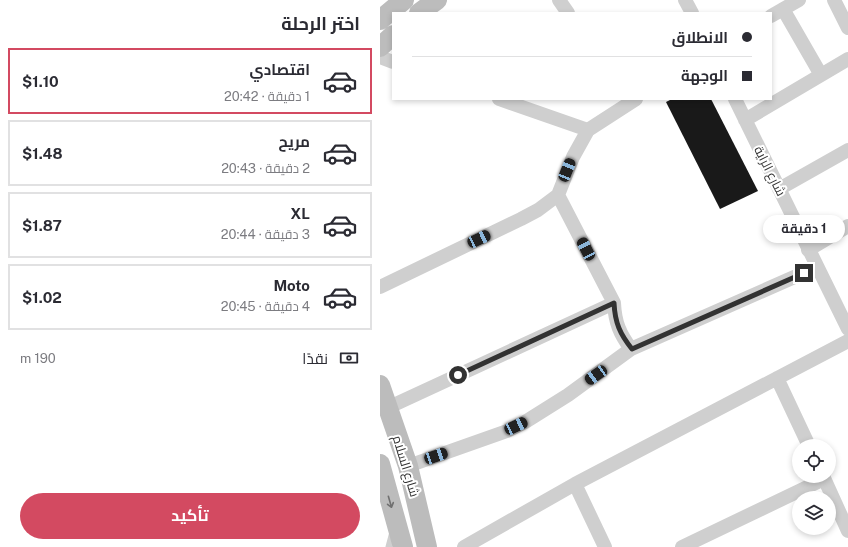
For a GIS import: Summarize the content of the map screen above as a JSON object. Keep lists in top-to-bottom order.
{
  "streets": {
    "main road": ["شارع السلام"],
    "street": ["شارع الراية"]
  },
  "page": {
    "heading": "اختر الرحلة",
    "banner": ["الانطلاق", "الوجهة"],
    "list": [
      {
        "name": "اقتصادي",
        "note": "1 دقيقة · 20:42",
        "value": "$1.10"
      },
      {
        "name": "مريح",
        "note": "2 دقيقة · 20:43",
        "value": "$1.48"
      },
      {
        "name": "XL",
        "note": "3 دقيقة · 20:44",
        "value": "$1.87"
      },
      {
        "name": "Moto",
        "note": "4 دقيقة · 20:45",
        "value": "$1.02"
      }
    ],
    "bubble": "1 دقيقة",
    "pay": ["نقدًا", "190 m"],
    "buttons": "تأكيد"
  }
}
